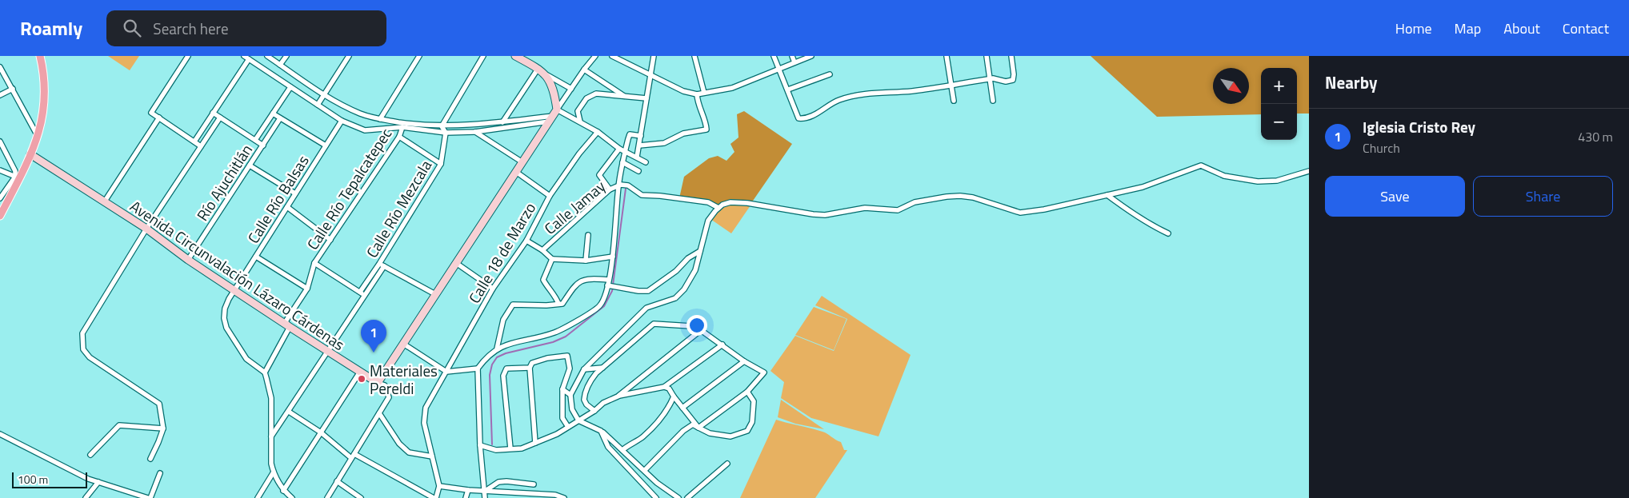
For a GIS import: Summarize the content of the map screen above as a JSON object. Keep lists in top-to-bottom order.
{
  "streets": {
    "street": [
      "Río Ajuchitlán",
      "Calle Río Tepalcatepec",
      "Calle Río Balsas",
      "Calle Jamay",
      "Calle Río Mezcala",
      "Calle 18 de Marzo",
      "Avenida Circunvalación Lázaro Cárdenas"
    ]
  },
  "crossings": [
    ["Río Ajuchitlán", "Avenida Circunvalación Lázaro Cárdenas"],
    ["Calle Río Tepalcatepec", "Avenida Circunvalación Lázaro Cárdenas"],
    ["Calle Río Balsas", "Avenida Circunvalación Lázaro Cárdenas"],
    ["Calle Jamay", "Calle 18 de Marzo"]
  ],
  "places": ["Materiales Pereldi"],
  "scale_bar": "100 m",
  "north": "bottom right",
  "page": {
    "header": "Roamly",
    "search": "Search here",
    "nav": [
      "Home",
      "Map",
      "About",
      "Contact"
    ],
    "heading": "Nearby",
    "map_buttons": ["+", "−"],
    "list": [
      {
        "mark": "1",
        "name": "Iglesia Cristo Rey",
        "note": "Church",
        "value": "430 m"
      }
    ],
    "buttons": ["Save", "Share"],
    "pins": "1",
    "scale": "100 m"
  }
}
